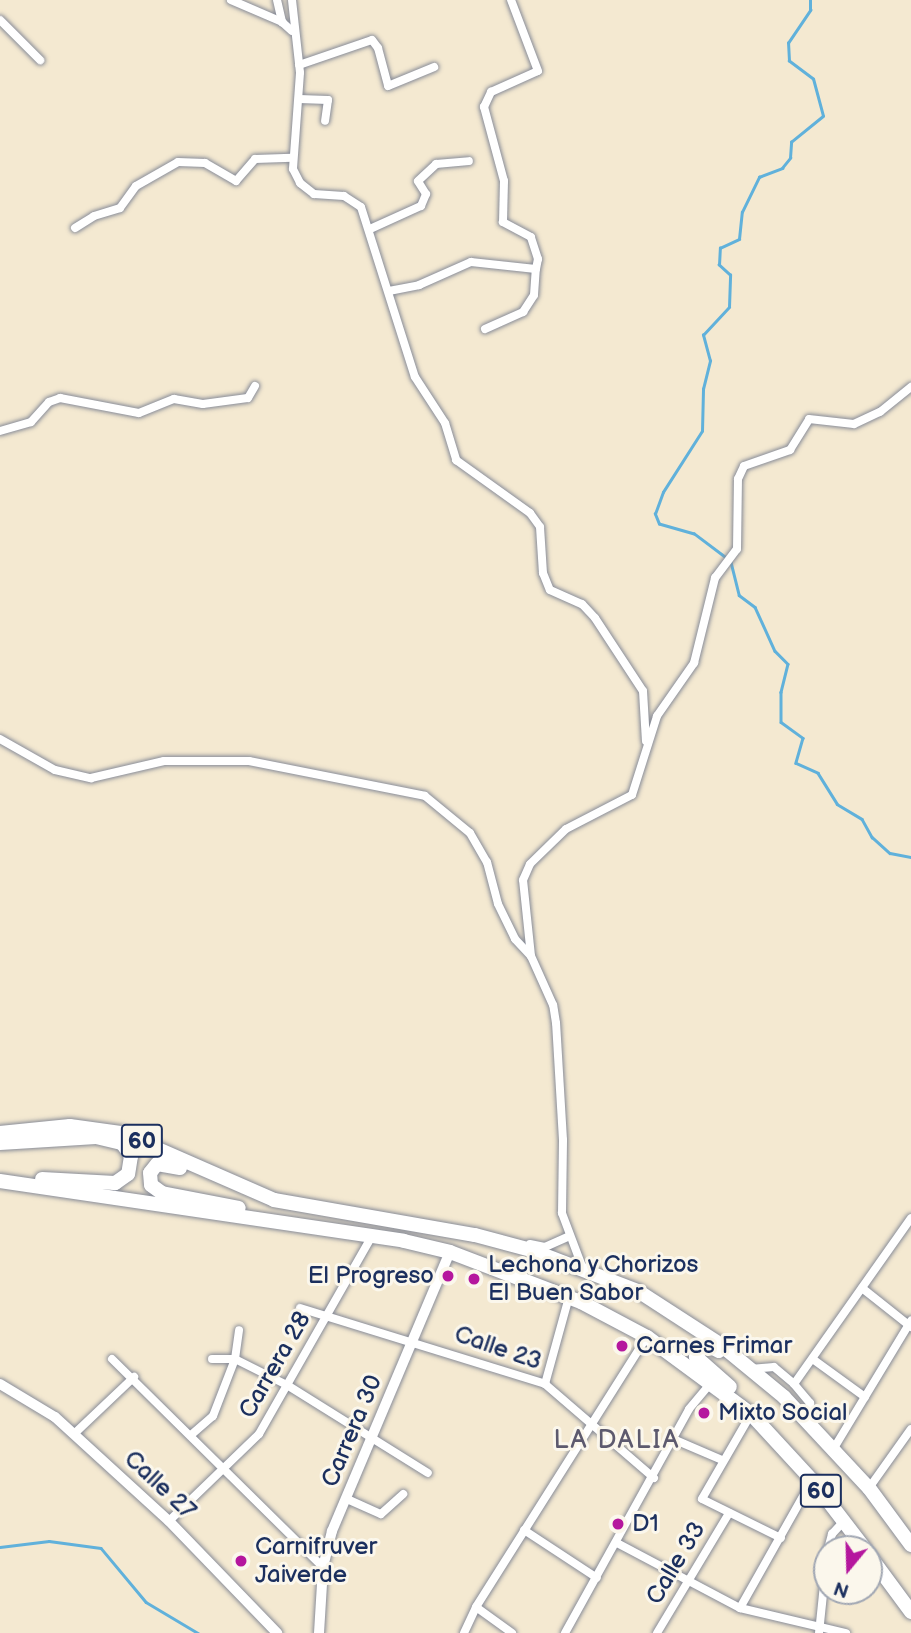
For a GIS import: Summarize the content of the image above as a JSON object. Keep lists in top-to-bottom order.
{
  "streets": {
    "highway": ["60"],
    "street": [
      "Calle 23",
      "Carrera 28",
      "Carrera 30",
      "Calle 27",
      "Calle 33"
    ]
  },
  "crossings": [
    ["60", "Carrera 28"],
    ["60", "Carrera 30"],
    ["Calle 23", "Carrera 28"],
    ["Calle 23", "Carrera 30"],
    ["Carrera 28", "Calle 27"]
  ],
  "districts": ["LA DALIA"],
  "places": [
    "El Progreso",
    "Lechona y Chorizos El Buen Sabor",
    "Carnes Frimar",
    "Mixto Social",
    "D1",
    "Carnifruver Jaiverde"
  ],
  "north": "bottom"
}
